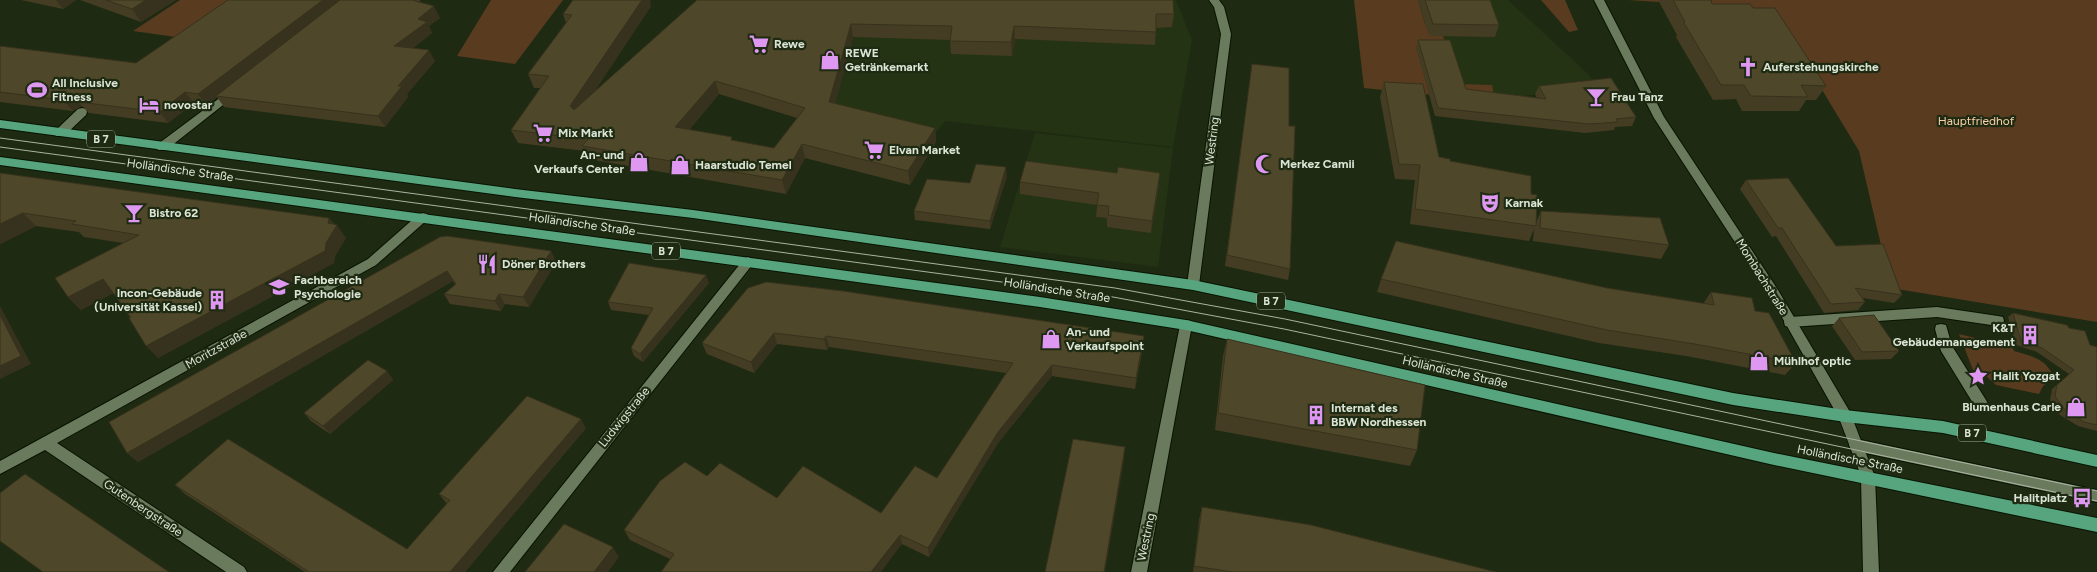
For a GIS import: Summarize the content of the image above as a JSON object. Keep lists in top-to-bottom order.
{
  "streets": {
    "main road": ["B 7", "Holländische Straße"],
    "street": [
      "Westring",
      "Mombachstraße",
      "Moritzstraße",
      "Ludwigstraße",
      "Gutenbergstraße"
    ]
  },
  "crossings": [
    ["Westring", "Holländische Straße"],
    ["Holländische Straße", "Mombachstraße"],
    ["Holländische Straße", "Moritzstraße"],
    ["Holländische Straße", "Ludwigstraße"],
    ["Moritzstraße", "Gutenbergstraße"]
  ],
  "parks": ["Hauptfriedhof"],
  "places": {
    "supermarket": ["Rewe", "Mix Markt", "Elvan Market"],
    "shop": [
      "REWE Getränkemarkt",
      "An- und Verkaufs Center",
      "Haarstudio Temel",
      "An- und Verkaufspoint",
      "Mühlhof optic",
      "Blumenhaus Carle"
    ],
    "church": ["Auferstehungskirche"],
    "sports": ["All Inclusive Fitness"],
    "bar": ["Frau Tanz", "Bistro 62"],
    "hotel": ["novostar"],
    "mosque": ["Merkez Camii"],
    "theatre": ["Karnak"],
    "restaurant": ["Döner Brothers"],
    "school or university": ["Fachbereich Psychologie"],
    "building": ["Incon-Gebäude (Universität Kassel)", "K&T Gebäudemanagement", "Internat des BBW Nordhessen"],
    "place": ["Halit Yozgat"],
    "bus stop": ["Halitplatz"]
  }
}
